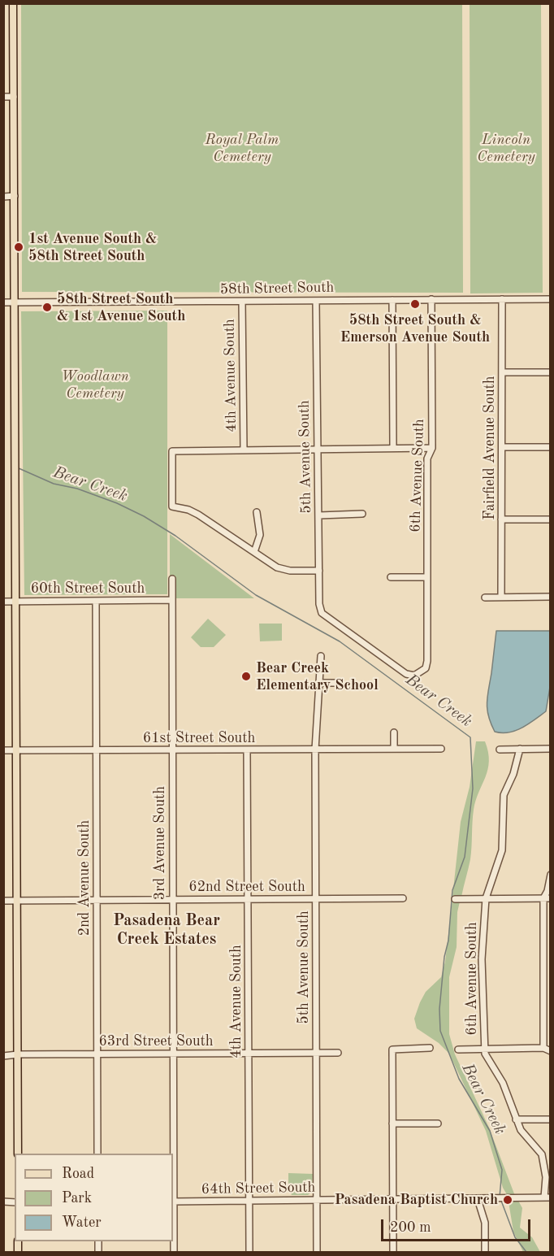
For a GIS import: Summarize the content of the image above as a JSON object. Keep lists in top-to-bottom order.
{
  "streets": {
    "street": [
      "58th Street South",
      "4th Avenue South",
      "Fairfield Avenue South",
      "5th Avenue South",
      "6th Avenue South",
      "60th Street South",
      "61st Street South",
      "3rd Avenue South",
      "2nd Avenue South",
      "62nd Street South",
      "63rd Street South",
      "64th Street South"
    ]
  },
  "crossings": [
    ["58th Street South", "4th Avenue South"],
    ["58th Street South", "Fairfield Avenue South"],
    ["58th Street South", "5th Avenue South"],
    ["58th Street South", "6th Avenue South"],
    ["4th Avenue South", "61st Street South"],
    ["4th Avenue South", "62nd Street South"],
    ["4th Avenue South", "63rd Street South"],
    ["4th Avenue South", "64th Street South"],
    ["5th Avenue South", "6th Avenue South"],
    ["5th Avenue South", "61st Street South"],
    ["5th Avenue South", "62nd Street South"],
    ["5th Avenue South", "63rd Street South"],
    ["5th Avenue South", "64th Street South"],
    ["6th Avenue South", "64th Street South"],
    ["60th Street South", "3rd Avenue South"],
    ["60th Street South", "2nd Avenue South"],
    ["61st Street South", "3rd Avenue South"],
    ["61st Street South", "2nd Avenue South"],
    ["3rd Avenue South", "62nd Street South"],
    ["3rd Avenue South", "63rd Street South"],
    ["3rd Avenue South", "64th Street South"],
    ["2nd Avenue South", "62nd Street South"],
    ["2nd Avenue South", "63rd Street South"]
  ],
  "districts": ["Pasadena Bear Creek Estates"],
  "water": ["Bear Creek"],
  "parks": ["Royal Palm Cemetery", "Lincoln Cemetery", "Woodlawn Cemetery"],
  "places": [
    "1st Avenue South & 58th Street South",
    "58th Street South & Emerson Avenue South",
    "58th Street South & 1st Avenue South",
    "Bear Creek Elementary School",
    "Pasadena Baptist Church"
  ],
  "legend": ["Road", "Park", "Water"],
  "scale_bar": "200 m"
}
